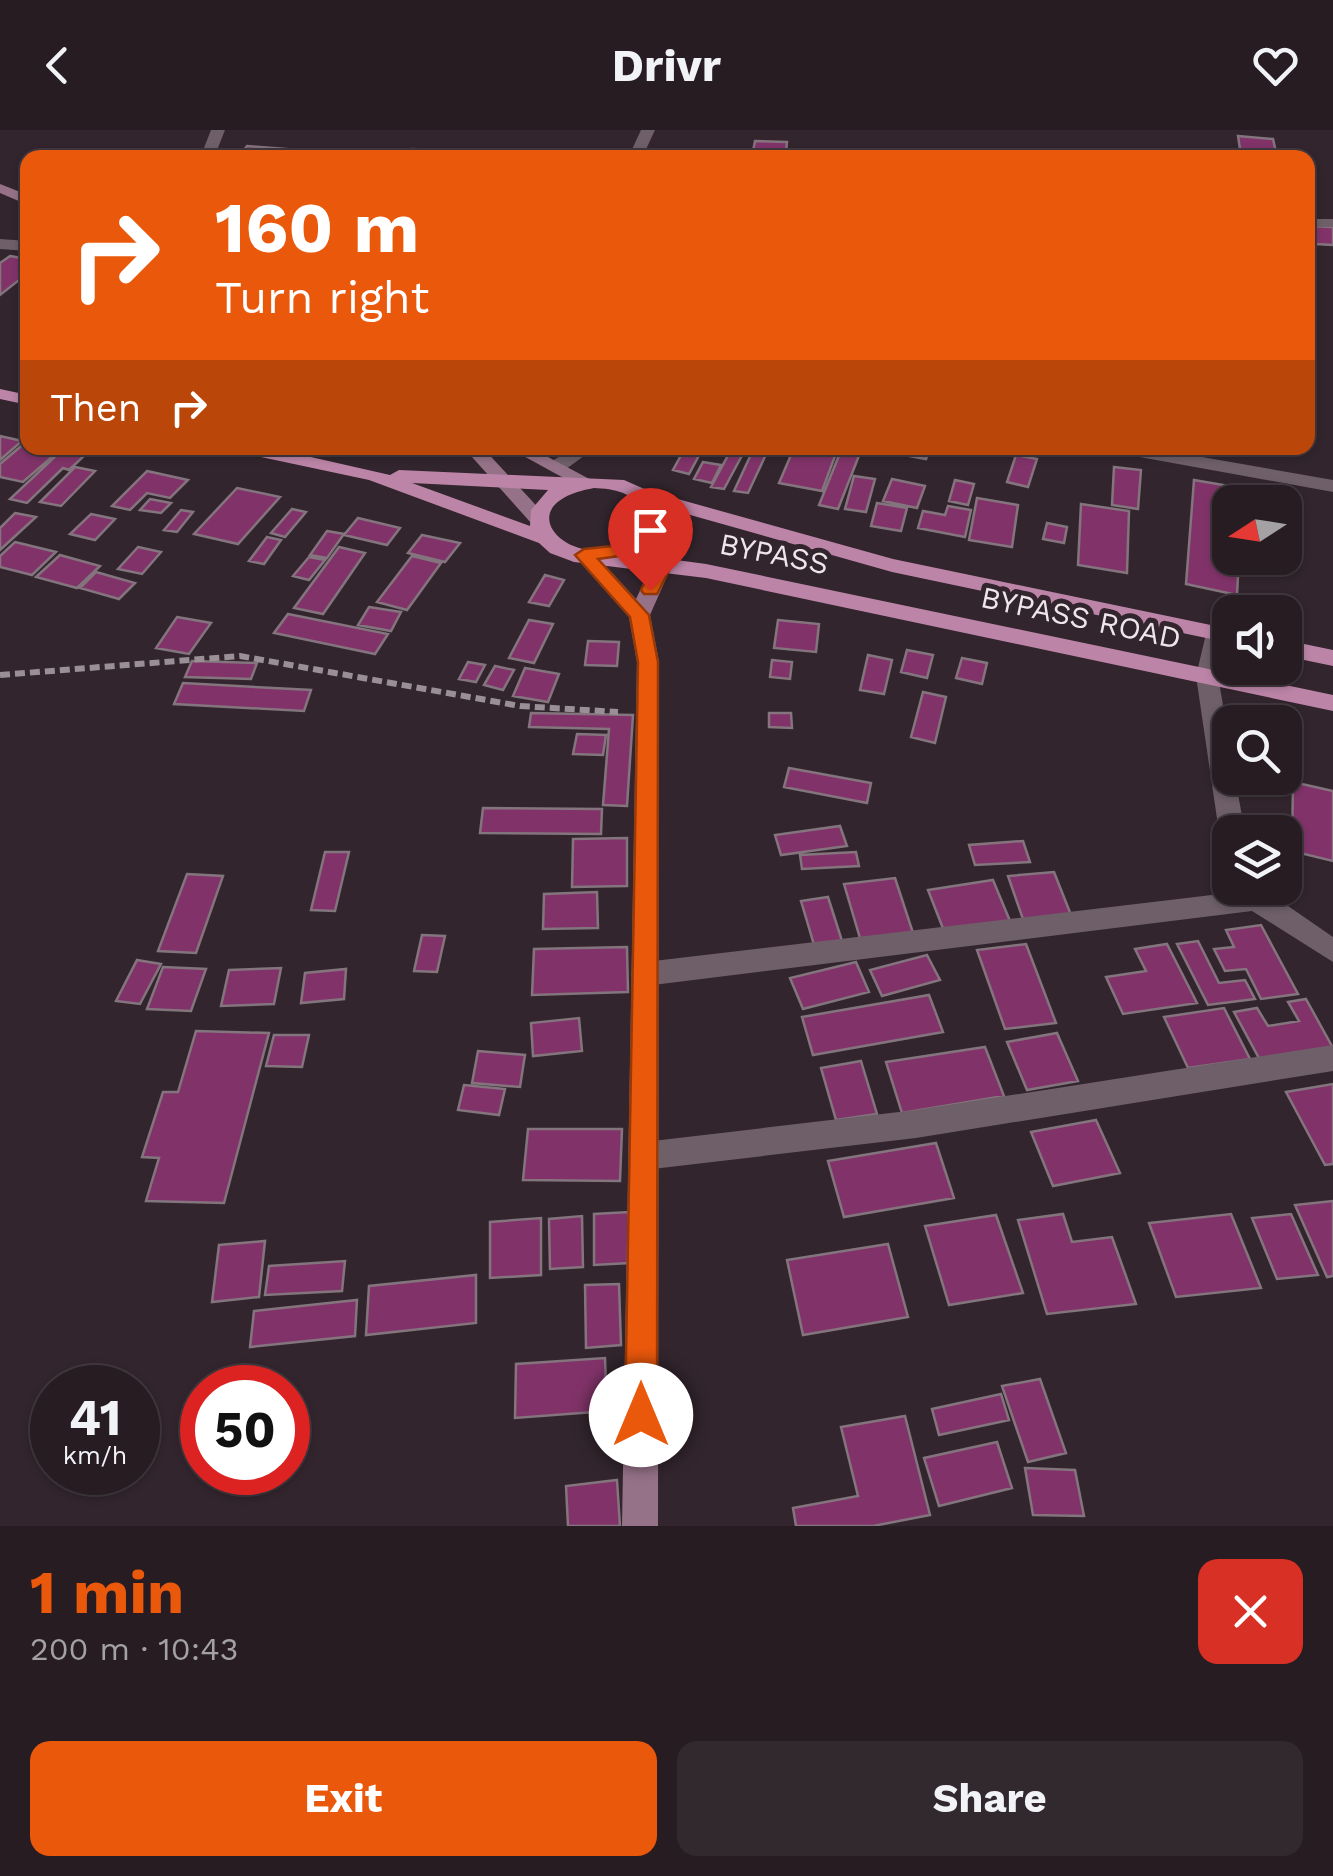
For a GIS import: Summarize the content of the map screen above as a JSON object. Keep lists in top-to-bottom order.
{
  "streets": {
    "main road": ["BYPASS", "BYPASS ROAD"]
  },
  "crossings": [
    ["BYPASS", "BYPASS ROAD"]
  ],
  "north": "left",
  "page": {
    "header": "Drivr",
    "turn": ["160 m", "Turn right"],
    "then": "Then",
    "speed": "41 km/h",
    "limit": "50",
    "heading": ["1 min", "200 m · 10:43"],
    "buttons": ["Exit", "Share"]
  }
}
